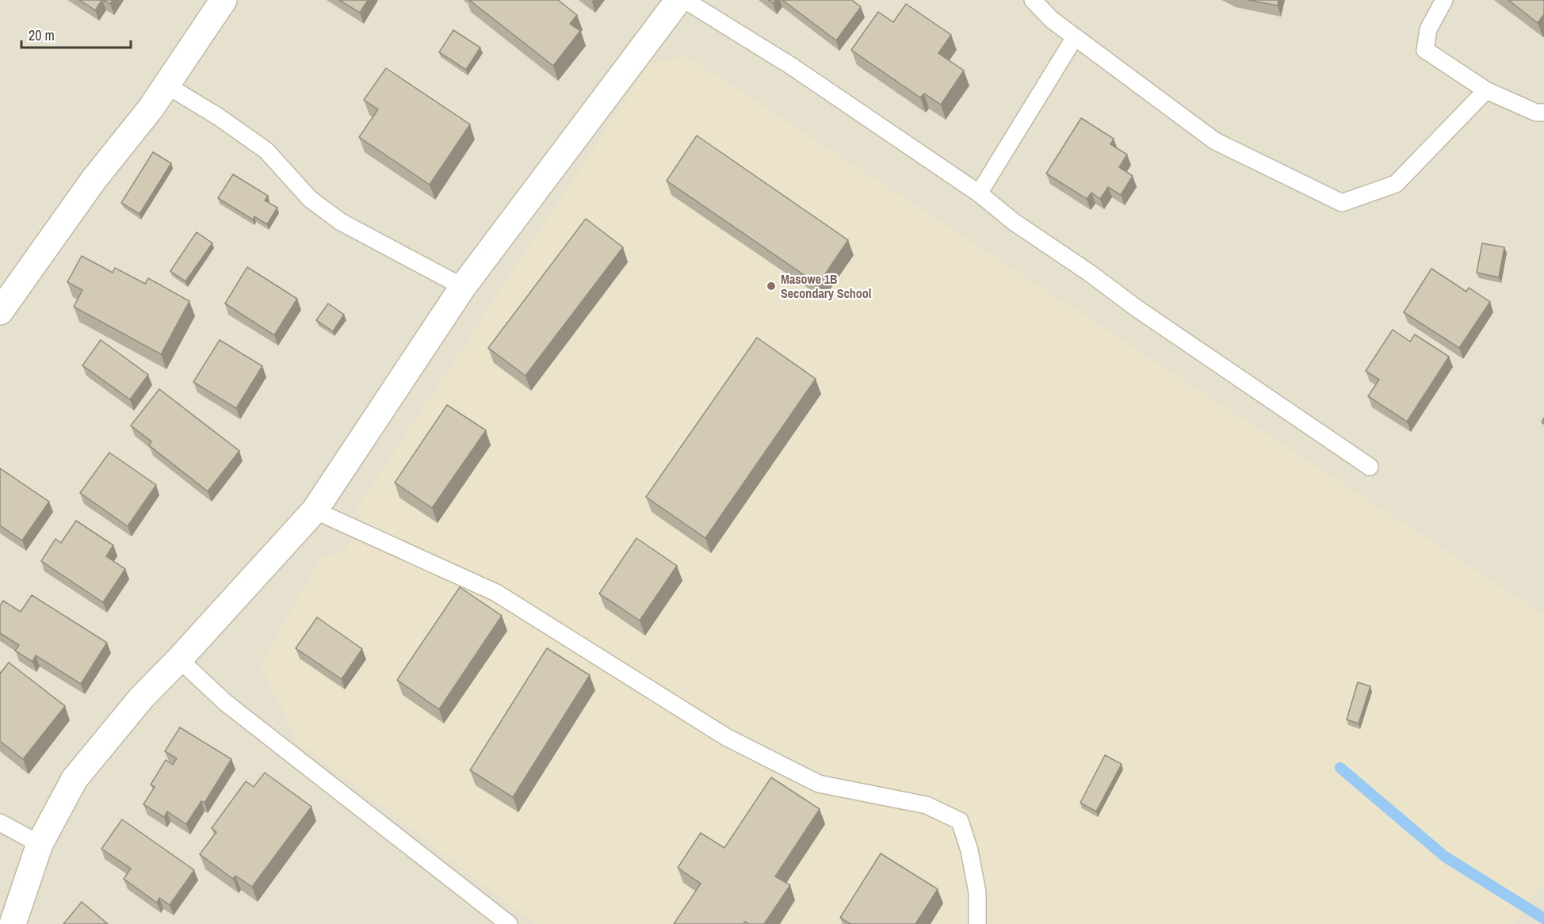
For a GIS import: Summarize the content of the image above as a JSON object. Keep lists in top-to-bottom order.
{
  "places": ["Masowe 1B Secondary School"],
  "scale_bar": "20 m"
}
